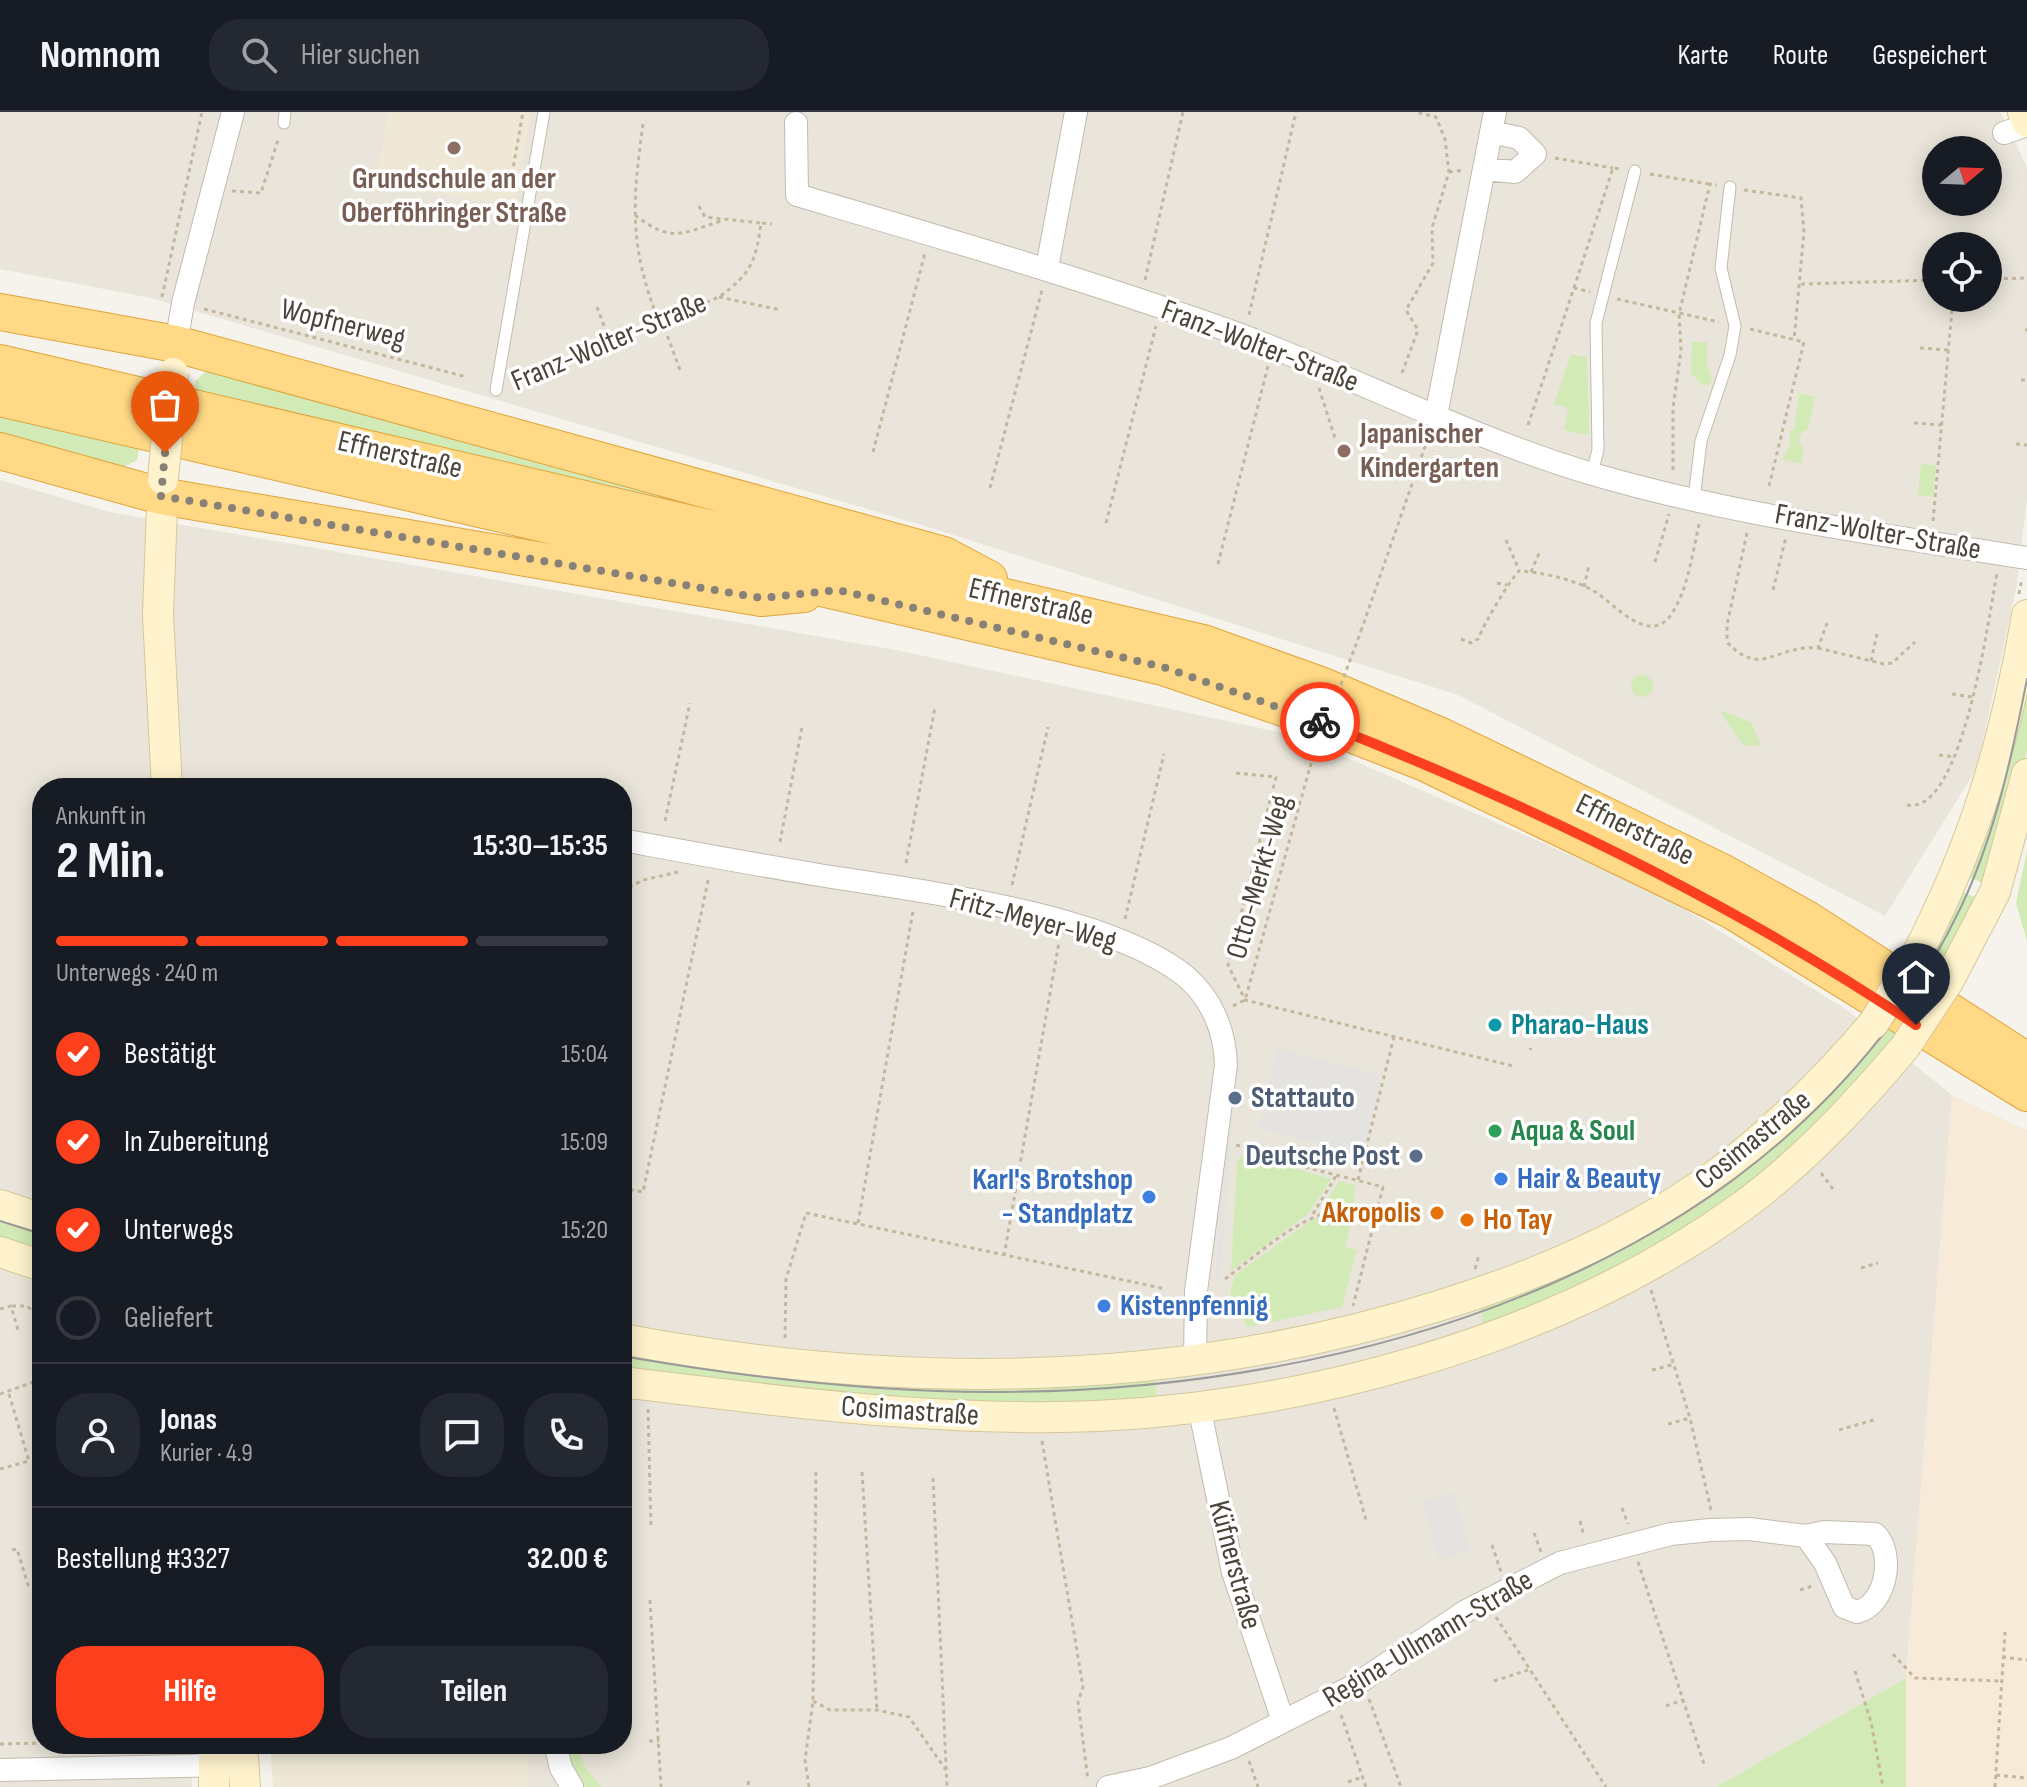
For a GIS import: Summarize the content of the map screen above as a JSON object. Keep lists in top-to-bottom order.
{
  "streets": {
    "highway": ["Effnerstraße"],
    "main road": ["Cosimastraße"],
    "street": [
      "Franz-Wolter-Straße",
      "Fritz-Meyer-Weg",
      "Küfnerstraße",
      "Regina-Ullmann-Straße"
    ],
    "path": ["Wopfnerweg", "Otto-Merkt-Weg"]
  },
  "crossings": [
    ["Franz-Wolter-Straße", "Otto-Merkt-Weg"],
    ["Otto-Merkt-Weg", "Fritz-Meyer-Weg"],
    ["Fritz-Meyer-Weg", "Cosimastraße"],
    ["Cosimastraße", "Küfnerstraße"],
    ["Küfnerstraße", "Regina-Ullmann-Straße"]
  ],
  "places": [
    "Grundschule an der Oberföhringer Straße",
    "Japanischer Kindergarten",
    "Pharao-Haus",
    "Stattauto",
    "Aqua & Soul",
    "Deutsche Post",
    "Hair & Beauty",
    "Karl's Brotshop - Standplatz",
    "Akropolis",
    "Ho Tay",
    "Kistenpfennig"
  ],
  "north": "right",
  "page": {
    "header": "Nomnom",
    "search": "Hier suchen",
    "nav": ["Karte", "Route", "Gespeichert"],
    "heading": ["2 Min.", "Ankunft in", "15:30–15:35"],
    "panel": [
      "Jonas",
      "Kurier · 4.9",
      "Bestellung #3327",
      "32.00 €"
    ],
    "bar": "Unterwegs · 240 m",
    "list": [
      ["Bestätigt", "15:04"],
      ["In Zubereitung", "15:09"],
      ["Unterwegs", "15:20"],
      "Geliefert"
    ],
    "buttons": ["Hilfe", "Teilen"]
  }
}
